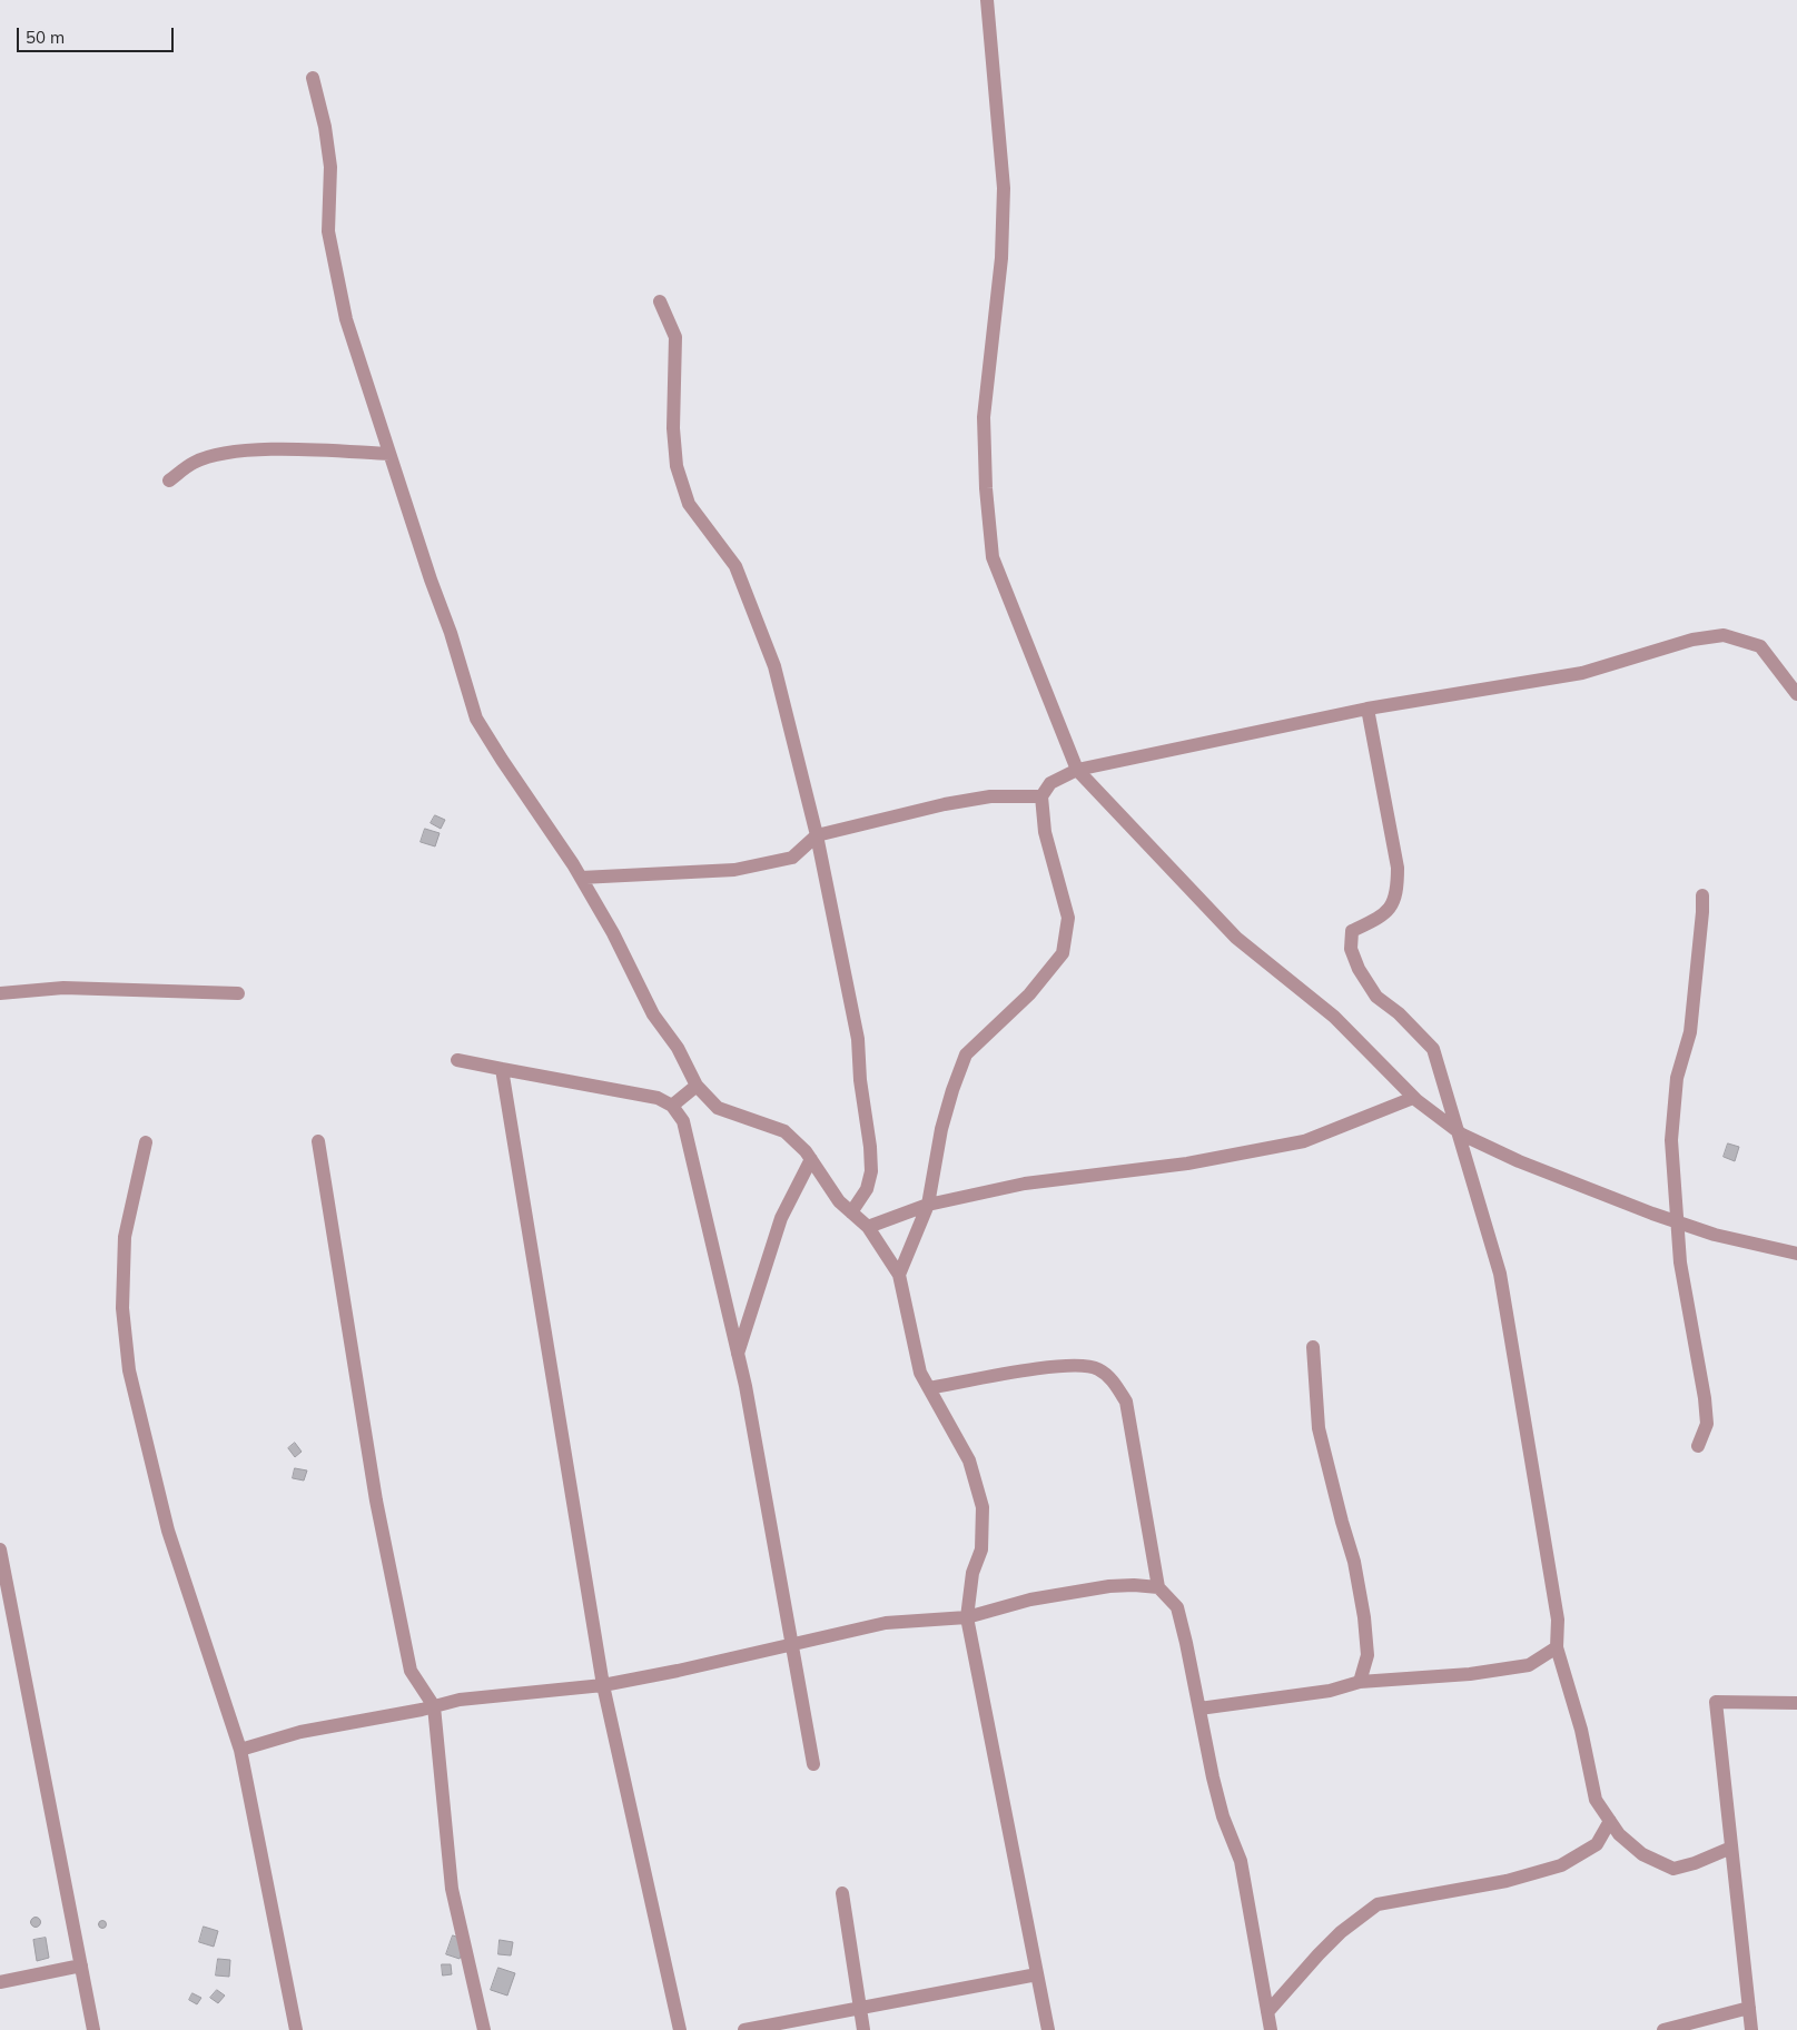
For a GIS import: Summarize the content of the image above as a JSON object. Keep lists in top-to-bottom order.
{
  "scale_bar": "50 m"
}
